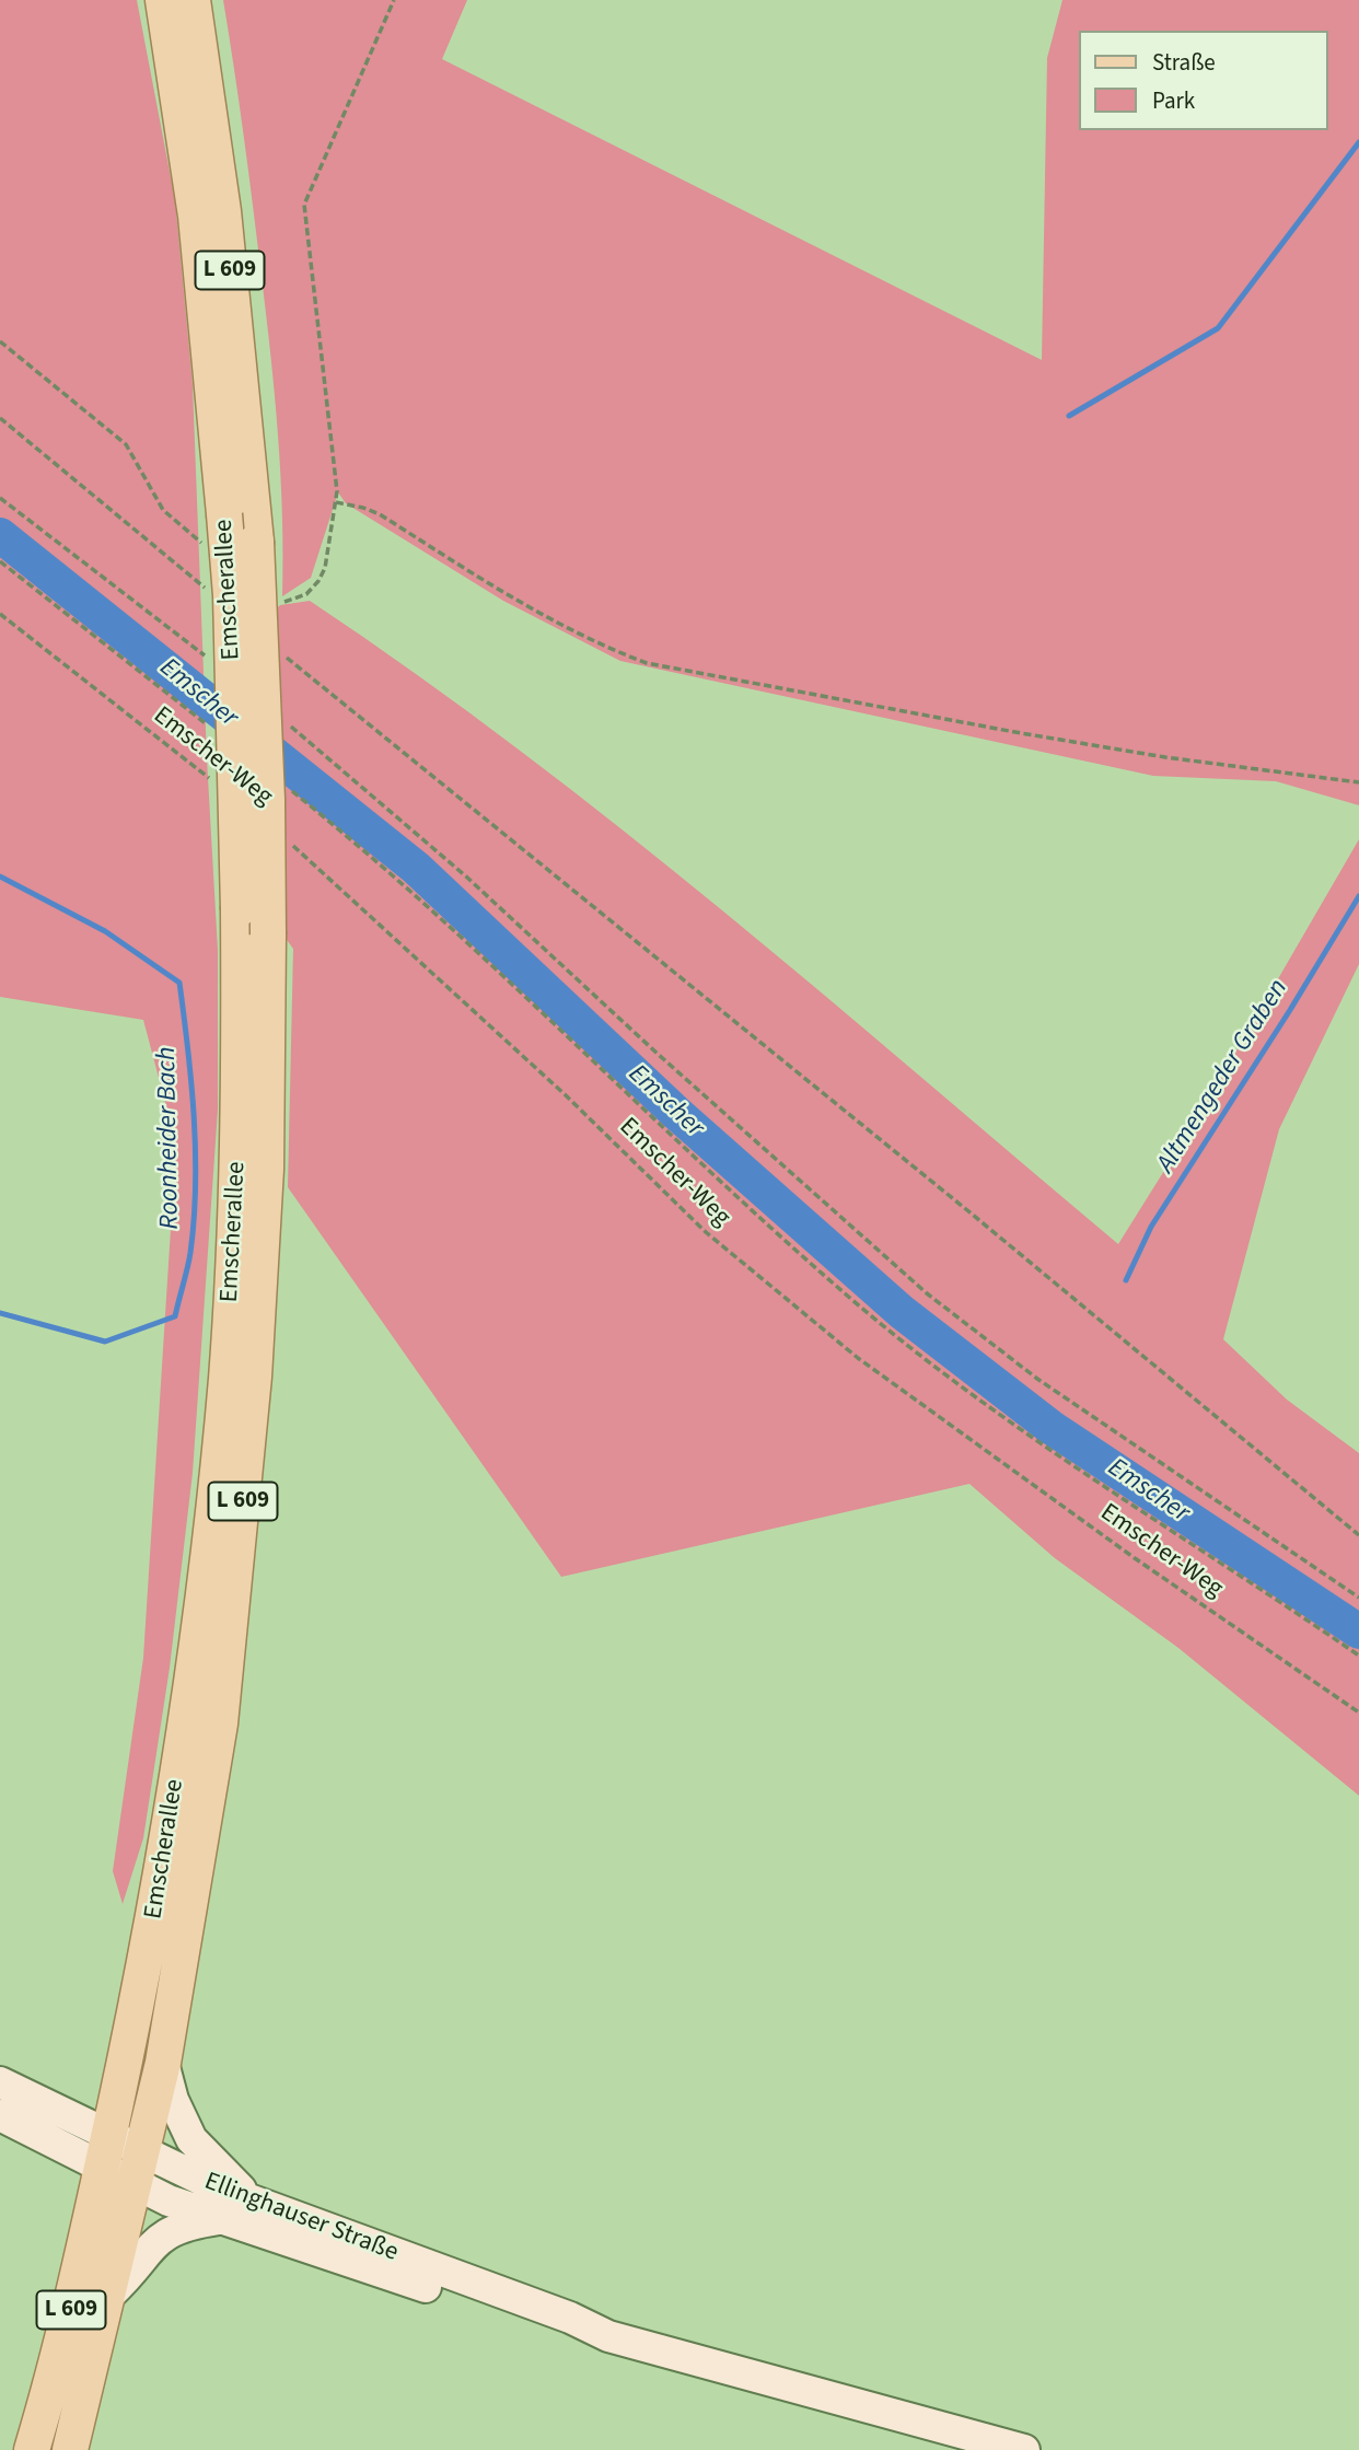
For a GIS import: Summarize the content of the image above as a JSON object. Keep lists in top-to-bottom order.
{
  "streets": {
    "main road": ["L 609", "Emscherallee", "Ellinghauser Straße"],
    "path": ["Emscher-Weg"]
  },
  "crossings": [
    ["L 609", "Emscherallee"],
    ["L 609", "Ellinghauser Straße"],
    ["Emscherallee", "Ellinghauser Straße"]
  ],
  "water": ["Emscher", "Altmengeder Graben", "Roonheider Bach"],
  "legend": ["Straße", "Park"]
}
